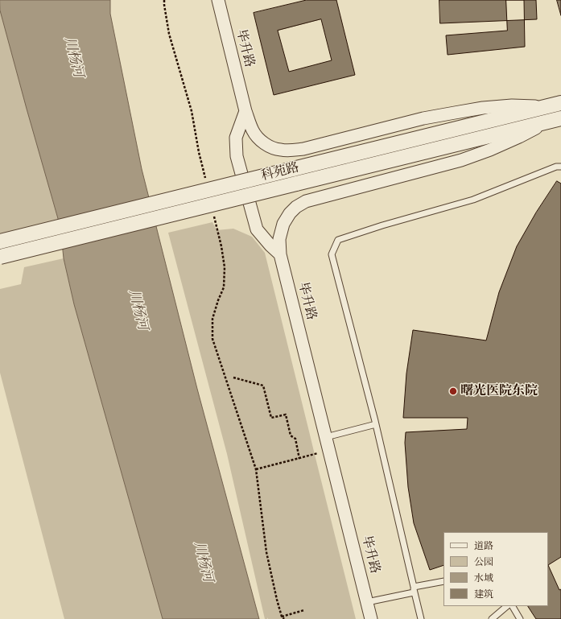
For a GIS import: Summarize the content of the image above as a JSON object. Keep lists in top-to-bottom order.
{
  "streets": {
    "street": ["毕升路", "科苑路"]
  },
  "crossings": [
    ["毕升路", "科苑路"]
  ],
  "water": ["川杨河"],
  "places": ["曙光医院东院"],
  "legend": [
    "道路",
    "公园",
    "水域",
    "建筑"
  ]
}
